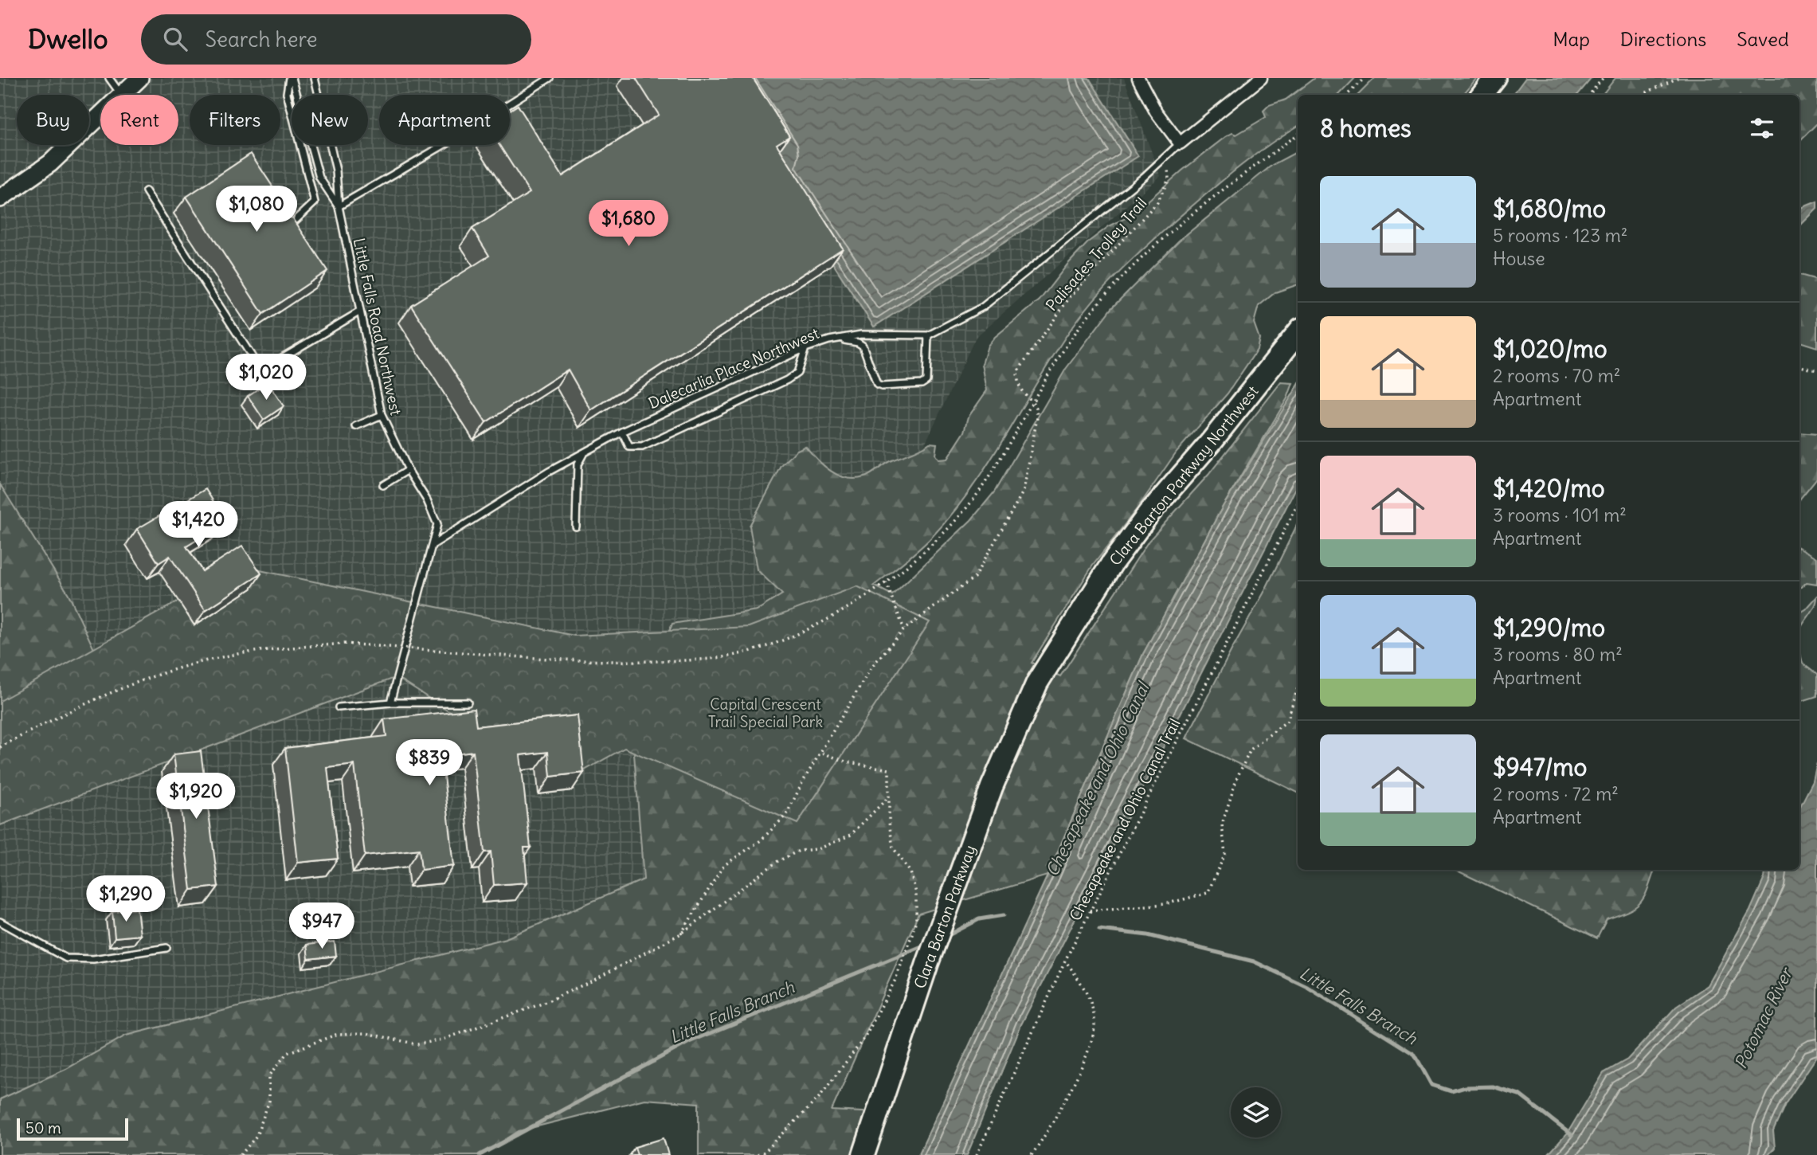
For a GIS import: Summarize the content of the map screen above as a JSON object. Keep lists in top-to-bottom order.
{
  "streets": {
    "highway": ["Clara Barton Parkway Northwest", "Clara Barton Parkway"],
    "lane": ["Little Falls Road Northwest", "Dalecarlia Place Northwest"],
    "path": ["Palisades Trolley Trail", "Chesapeake and Ohio Canal Trail"]
  },
  "crossings": [
    ["Little Falls Road Northwest", "Dalecarlia Place Northwest"],
    ["Clara Barton Parkway Northwest", "Clara Barton Parkway"]
  ],
  "water": ["Chesapeake and Ohio Canal", "Little Falls Branch", "Potomac River"],
  "parks": ["Capital Crescent Trail Special Park"],
  "scale_bar": "50 m",
  "page": {
    "header": "Dwello",
    "search": "Search here",
    "nav": ["Map", "Directions", "Saved"],
    "chip": [
      "Buy",
      "Rent",
      "Filters",
      "New",
      "Apartment"
    ],
    "heading": "8 homes",
    "list": [
      {
        "name": "$1,680/mo",
        "note": "5 rooms · 123 m² · House"
      },
      {
        "name": "$1,020/mo",
        "note": "2 rooms · 70 m² · Apartment"
      },
      {
        "name": "$1,420/mo",
        "note": "3 rooms · 101 m² · Apartment"
      },
      {
        "name": "$1,290/mo",
        "note": "3 rooms · 80 m² · Apartment"
      },
      {
        "name": "$947/mo",
        "note": "2 rooms · 72 m² · Apartment"
      }
    ],
    "price": [
      "$1,080",
      "$1,680",
      "$1,020",
      "$1,420",
      "$839",
      "$1,920",
      "$1,290",
      "$947"
    ],
    "scale": "50 m"
  }
}
